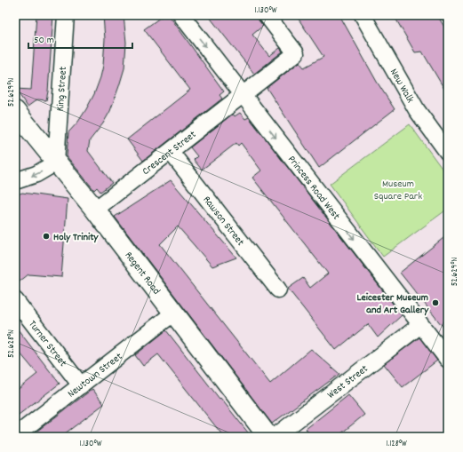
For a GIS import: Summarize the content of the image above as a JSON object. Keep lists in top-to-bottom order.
{
  "streets": {
    "street": [
      "New Walk",
      "King Street",
      "Crescent Street",
      "Princess Road West",
      "Rawson Street",
      "Regent Road",
      "Turner Street",
      "Newtown Street",
      "West Street"
    ]
  },
  "crossings": [
    ["King Street", "Regent Road"],
    ["Crescent Street", "Princess Road West"],
    ["Crescent Street", "Rawson Street"],
    ["Crescent Street", "Regent Road"],
    ["Princess Road West", "West Street"],
    ["Regent Road", "Newtown Street"],
    ["Turner Street", "Newtown Street"]
  ],
  "one_way": ["Princess Road West"],
  "parks": ["Museum Square Park"],
  "places": ["Holy Trinity", "Leicester Museum and Art Gallery"],
  "scale_bar": "50 m",
  "coordinates": [
    "1.130°W",
    "52.629°N",
    "52.628°N",
    "1.128°W"
  ]
}
